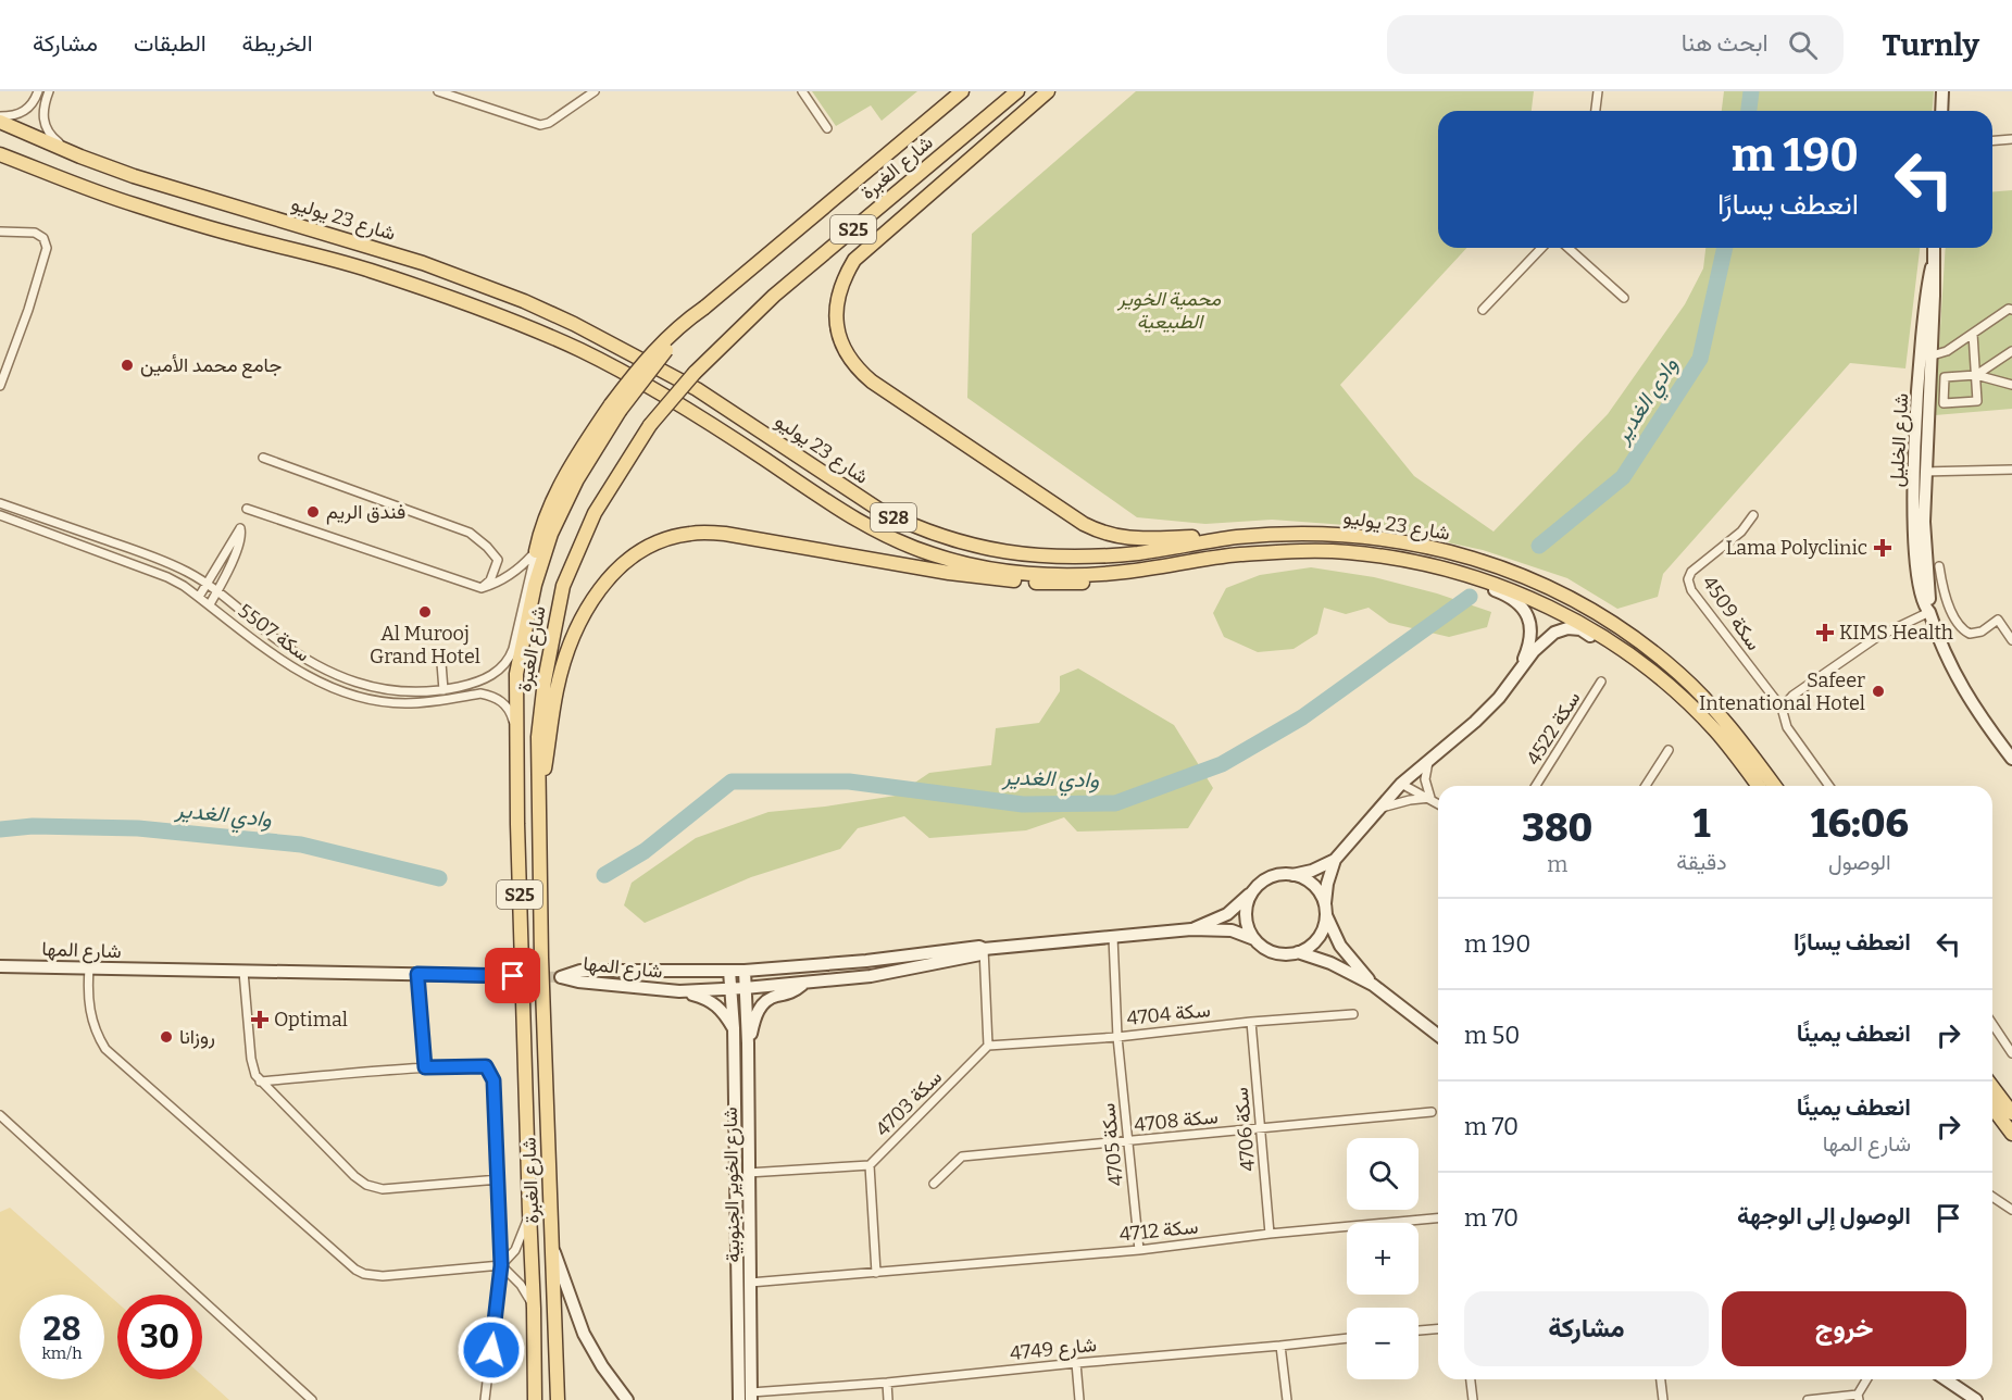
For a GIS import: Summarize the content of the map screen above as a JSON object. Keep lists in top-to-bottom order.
{
  "streets": {
    "main road": [
      "شارع الغبرة",
      "شارع 23 يوليو",
      "S25",
      "S28"
    ],
    "street": [
      "شارع الخليل",
      "سكة 4509",
      "سكة 5507",
      "سكة 4522",
      "شارع المها",
      "سكة 4704",
      "4703 سكة",
      "سكة 4708",
      "4706 سكة",
      "4705 سكة",
      "شارع الخوير الجنوبية",
      "سكة 4712",
      "4749 شارع"
    ]
  },
  "crossings": [
    ["شارع الغبرة", "سكة 5507"],
    ["شارع المها", "4705 سكة"],
    ["شارع المها", "شارع الخوير الجنوبية"],
    ["سكة 4704", "4703 سكة"],
    ["سكة 4704", "4706 سكة"],
    ["سكة 4704", "4705 سكة"],
    ["سكة 4708", "4706 سكة"],
    ["سكة 4708", "4705 سكة"],
    ["4706 سكة", "سكة 4712"],
    ["4705 سكة", "سكة 4712"],
    ["شارع الخوير الجنوبية", "سكة 4712"],
    ["شارع الخوير الجنوبية", "4749 شارع"]
  ],
  "water": ["وادي الغدير"],
  "parks": ["محمية الخوير الطبيعية"],
  "places": {
    "other": [
      "جامع محمد الأمين",
      "فندق الريم",
      "Al Murooj Grand Hotel",
      "Safeer Intenational Hotel",
      "روزانا"
    ],
    "health": ["Lama Polyclinic", "KIMS Health", "Optimal"]
  },
  "page": {
    "header": "Turnly",
    "search": "ابحث هنا",
    "nav": ["الخريطة", "الطبقات", "مشاركة"],
    "turn": ["190 m", "انعطف يسارًا"],
    "eta": [
      "16:06",
      "الوصول",
      "1",
      "دقيقة",
      "380",
      "m"
    ],
    "list": [
      {
        "name": "انعطف يسارًا",
        "value": "190 m"
      },
      {
        "name": "انعطف يمينًا",
        "value": "50 m"
      },
      {
        "name": "انعطف يمينًا",
        "note": "شارع المها",
        "value": "70 m"
      },
      {
        "name": "الوصول إلى الوجهة",
        "value": "70 m"
      }
    ],
    "map_buttons": ["+", "−"],
    "buttons": ["خروج", "مشاركة"],
    "speed": "28 km/h",
    "limit": "30"
  }
}
